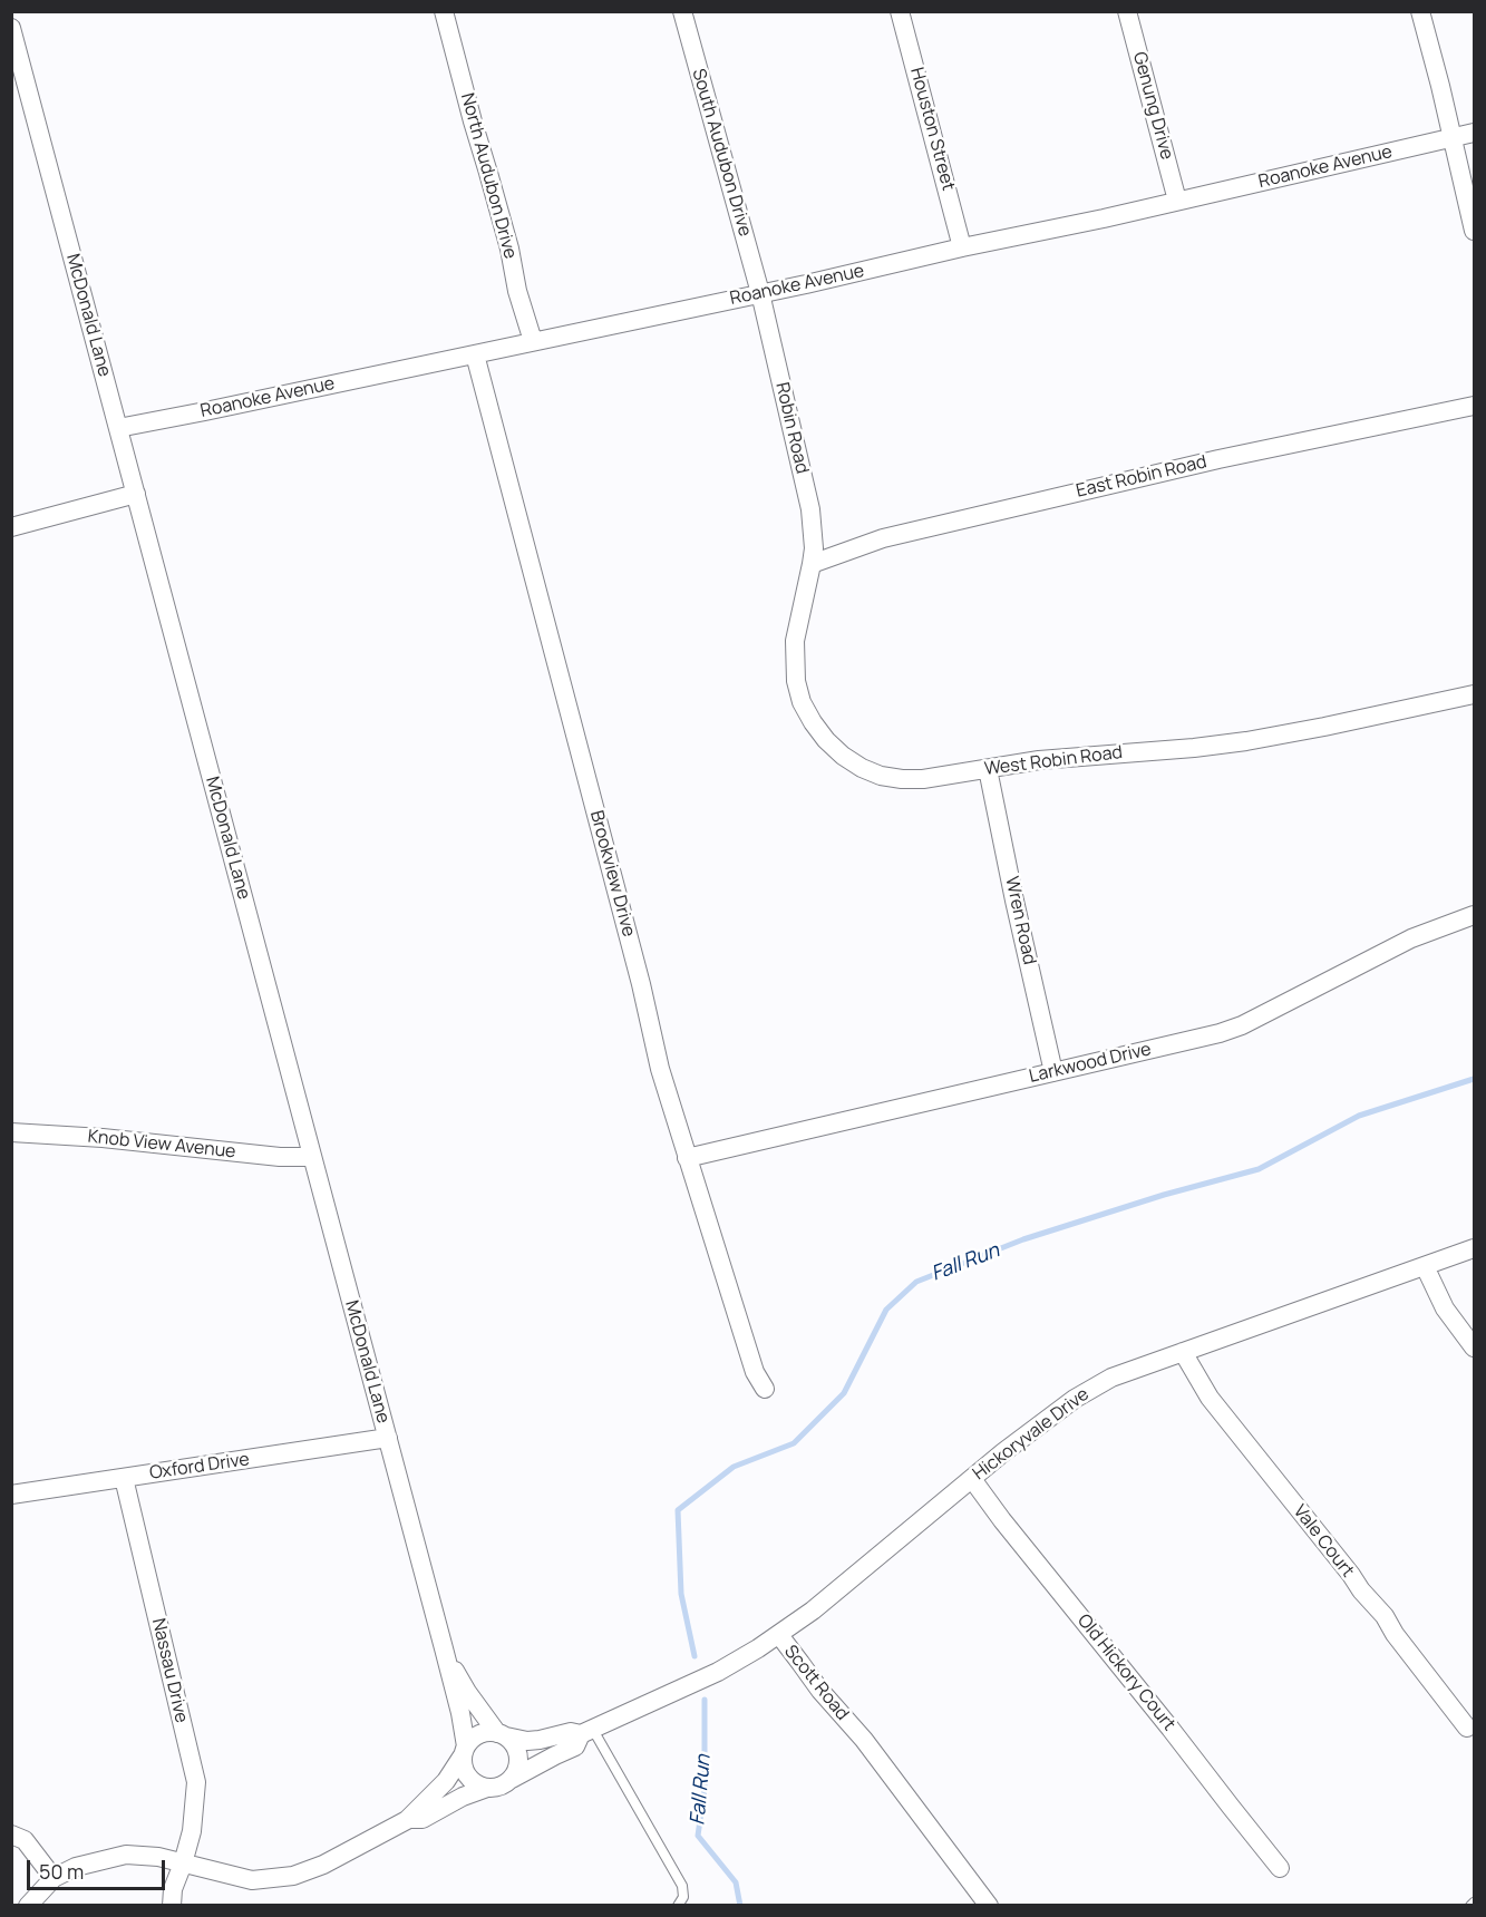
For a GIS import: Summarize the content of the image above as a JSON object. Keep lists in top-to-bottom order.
{
  "streets": {
    "street": [
      "Genung Drive",
      "Houston Street",
      "South Audubon Drive",
      "Roanoke Avenue",
      "North Audubon Drive",
      "McDonald Lane",
      "Robin Road",
      "East Robin Road",
      "West Robin Road",
      "Brookview Drive",
      "Wren Road",
      "Larkwood Drive",
      "Knob View Avenue",
      "Hickoryvale Drive",
      "Oxford Drive",
      "Vale Court",
      "Nassau Drive",
      "Old Hickory Court",
      "Scott Road"
    ]
  },
  "crossings": [
    ["Genung Drive", "Roanoke Avenue"],
    ["Houston Street", "Roanoke Avenue"],
    ["South Audubon Drive", "Roanoke Avenue"],
    ["South Audubon Drive", "Robin Road"],
    ["Roanoke Avenue", "North Audubon Drive"],
    ["Roanoke Avenue", "McDonald Lane"],
    ["Roanoke Avenue", "Robin Road"],
    ["Roanoke Avenue", "Brookview Drive"],
    ["McDonald Lane", "Knob View Avenue"],
    ["McDonald Lane", "Oxford Drive"],
    ["McDonald Lane", "Scott Road"],
    ["Robin Road", "East Robin Road"],
    ["Robin Road", "West Robin Road"],
    ["East Robin Road", "West Robin Road"],
    ["West Robin Road", "Wren Road"],
    ["Brookview Drive", "Larkwood Drive"],
    ["Wren Road", "Larkwood Drive"],
    ["Hickoryvale Drive", "Vale Court"],
    ["Hickoryvale Drive", "Old Hickory Court"],
    ["Hickoryvale Drive", "Scott Road"],
    ["Oxford Drive", "Nassau Drive"]
  ],
  "water": ["Fall Run"],
  "scale_bar": "50 m"
}
